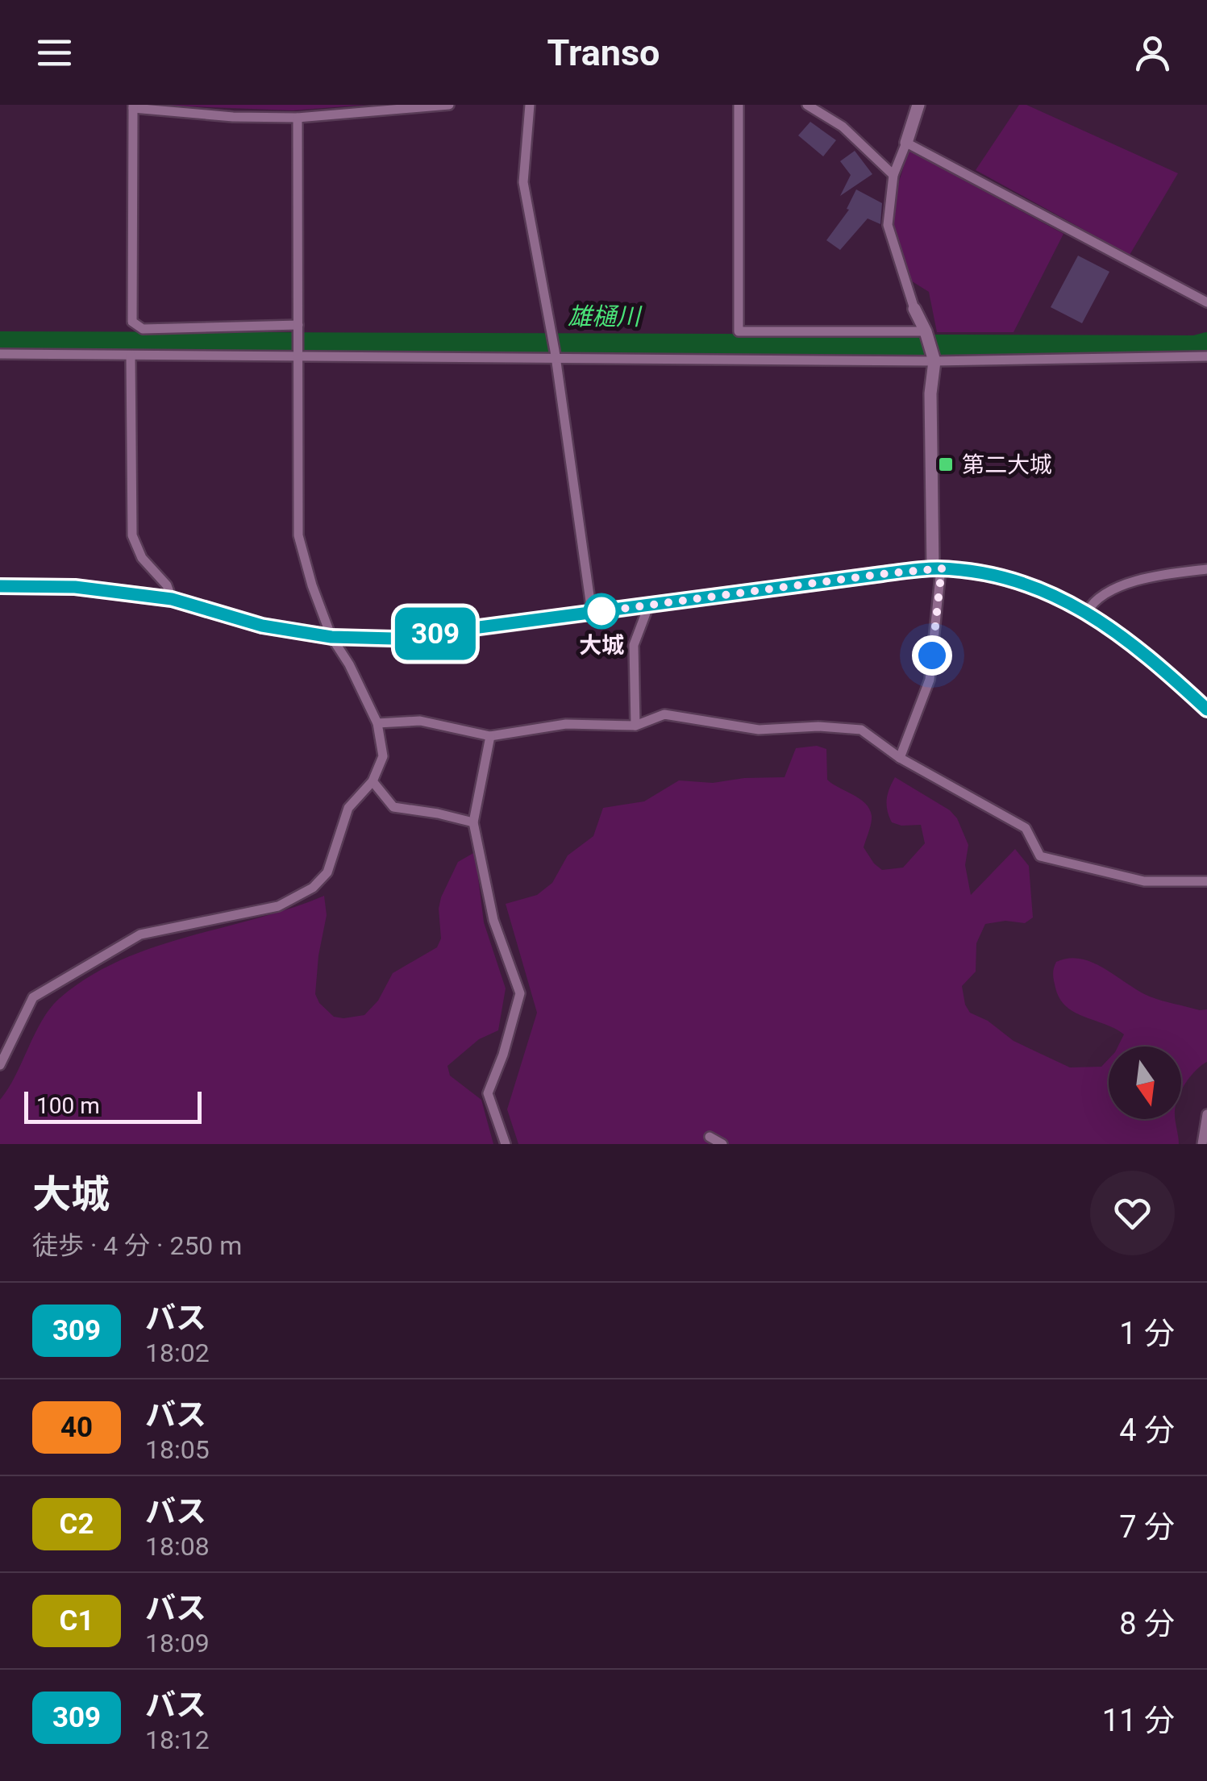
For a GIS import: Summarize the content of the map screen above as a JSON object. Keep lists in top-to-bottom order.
{
  "water": ["雄樋川"],
  "places": {
    "transit": ["第二大城"],
    "other": ["大城"]
  },
  "lines": ["bus line 309"],
  "scale_bar": "100 m",
  "north": "bottom",
  "page": {
    "header": "Transo",
    "on_map": "309",
    "scale": "100 m",
    "heading": ["大城", "徒歩 · 4 分 · 250 m"],
    "list": [
      {
        "mark": "309",
        "name": "バス",
        "note": "18:02",
        "value": "1 分"
      },
      {
        "mark": "40",
        "name": "バス",
        "note": "18:05",
        "value": "4 分"
      },
      {
        "mark": "C2",
        "name": "バス",
        "note": "18:08",
        "value": "7 分"
      },
      {
        "mark": "C1",
        "name": "バス",
        "note": "18:09",
        "value": "8 分"
      },
      {
        "mark": "309",
        "name": "バス",
        "note": "18:12",
        "value": "11 分"
      }
    ]
  }
}
